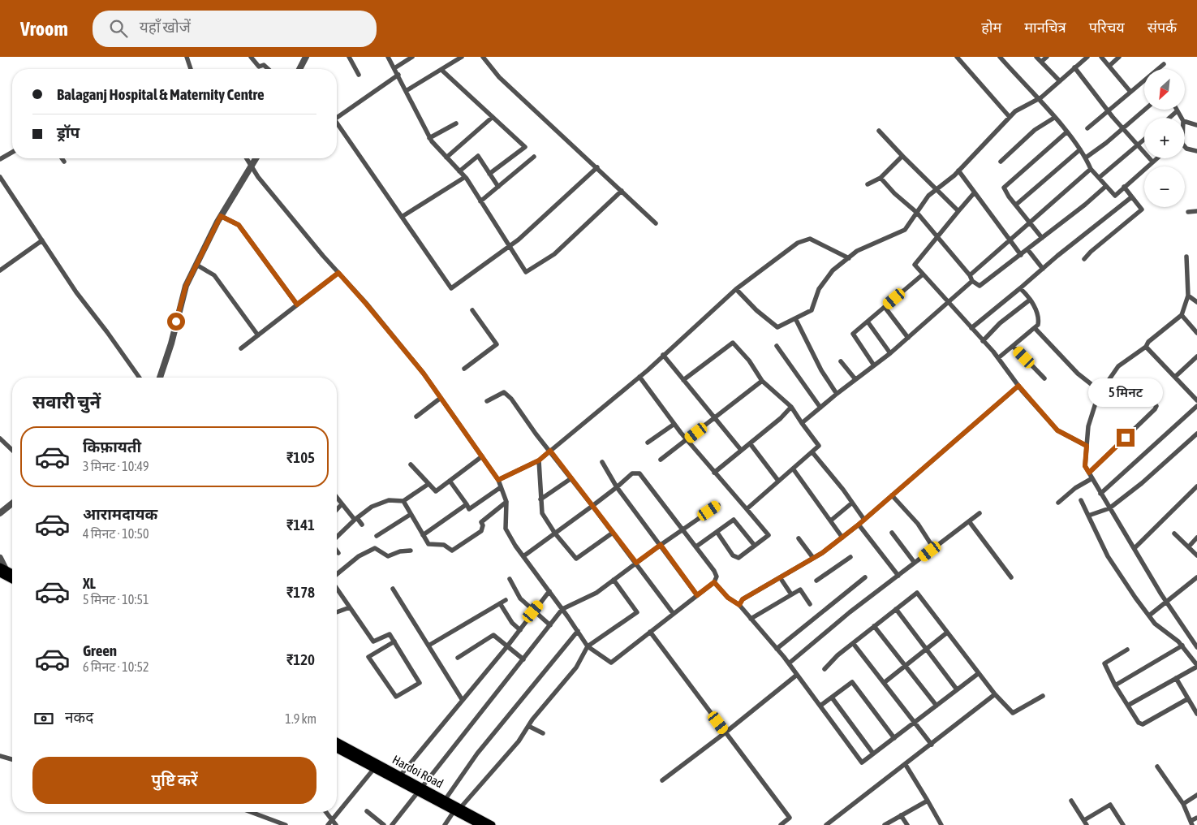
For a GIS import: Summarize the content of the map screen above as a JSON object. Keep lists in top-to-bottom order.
{
  "streets": {
    "main road": ["Hardoi Road"]
  },
  "north": "bottom left",
  "page": {
    "header": "Vroom",
    "search": "यहाँ खोजें",
    "nav": [
      "होम",
      "मानचित्र",
      "परिचय",
      "संपर्क"
    ],
    "map_buttons": ["+", "−"],
    "banner": ["Balaganj Hospital & Maternity Centre", "ड्रॉप"],
    "heading": "सवारी चुनें",
    "bubble": "5 मिनट",
    "list": [
      {
        "name": "किफ़ायती",
        "note": "3 मिनट · 10:49",
        "value": "₹105"
      },
      {
        "name": "आरामदायक",
        "note": "4 मिनट · 10:50",
        "value": "₹141"
      },
      {
        "name": "XL",
        "note": "5 मिनट · 10:51",
        "value": "₹178"
      },
      {
        "name": "Green",
        "note": "6 मिनट · 10:52",
        "value": "₹120"
      }
    ],
    "pay": ["नकद", "1.9 km"],
    "buttons": "पुष्टि करें"
  }
}
